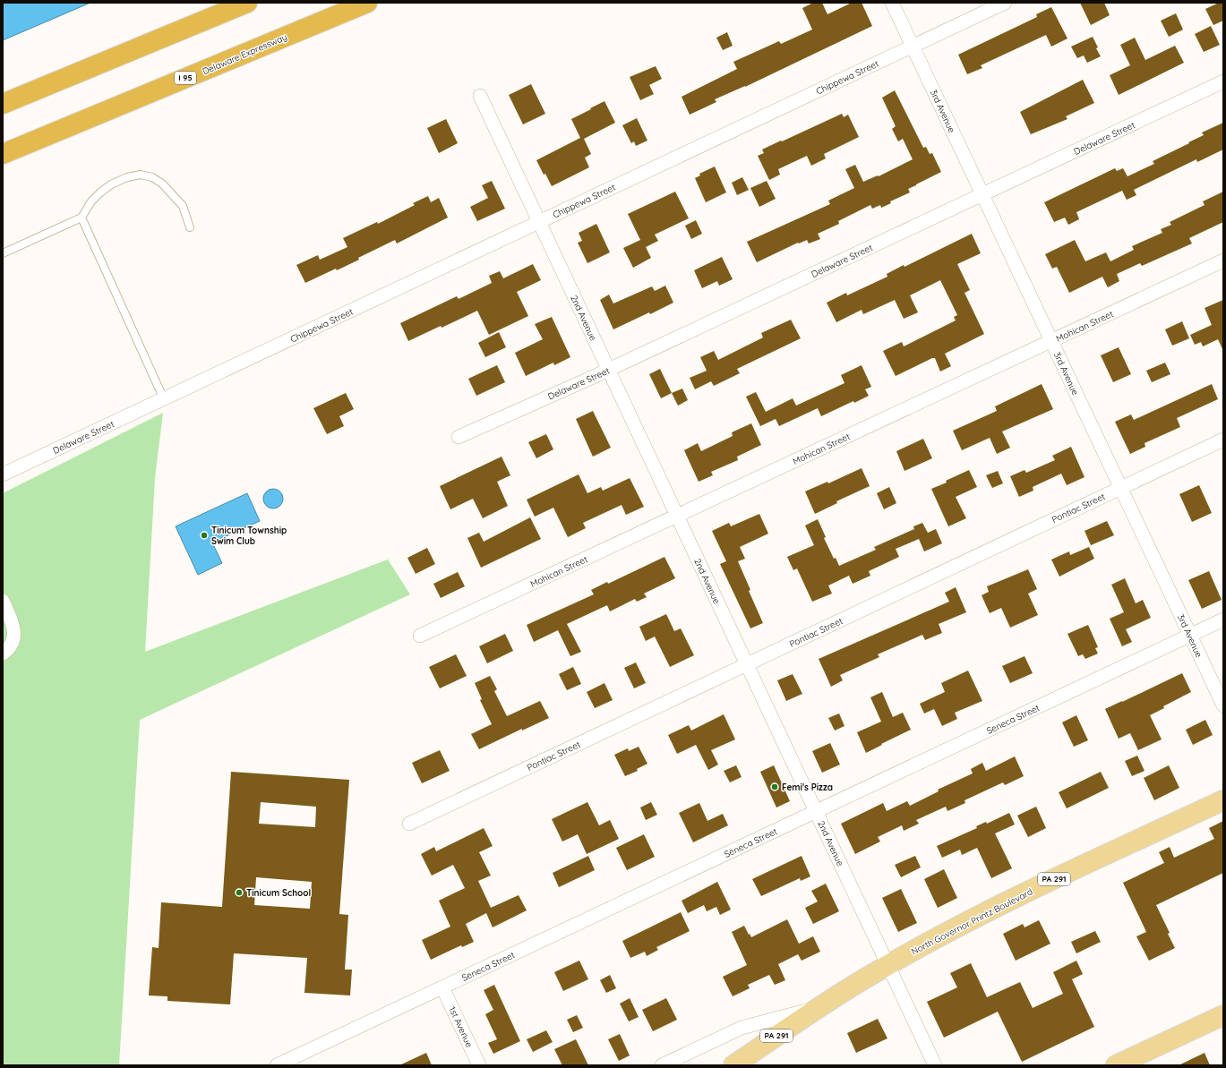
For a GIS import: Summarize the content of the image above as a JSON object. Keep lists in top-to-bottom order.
{
  "streets": {
    "highway": ["Delaware Expressway", "I 95"],
    "main road": ["PA 291", "North Governor Printz Boulevard"],
    "street": [
      "Chippewa Street",
      "3rd Avenue",
      "Delaware Street",
      "2nd Avenue",
      "Mohican Street",
      "Pontiac Street",
      "Seneca Street",
      "1st Avenue"
    ]
  },
  "crossings": [
    ["Chippewa Street", "3rd Avenue"],
    ["Chippewa Street", "Delaware Street"],
    ["Chippewa Street", "2nd Avenue"],
    ["3rd Avenue", "Delaware Street"],
    ["3rd Avenue", "Mohican Street"],
    ["3rd Avenue", "Pontiac Street"],
    ["3rd Avenue", "Seneca Street"],
    ["Delaware Street", "2nd Avenue"],
    ["2nd Avenue", "Mohican Street"],
    ["2nd Avenue", "Pontiac Street"],
    ["2nd Avenue", "Seneca Street"],
    ["2nd Avenue", "North Governor Printz Boulevard"],
    ["Seneca Street", "1st Avenue"]
  ],
  "places": ["Tinicum Township Swim Club", "Femi's Pizza", "Tinicum School"]
}
